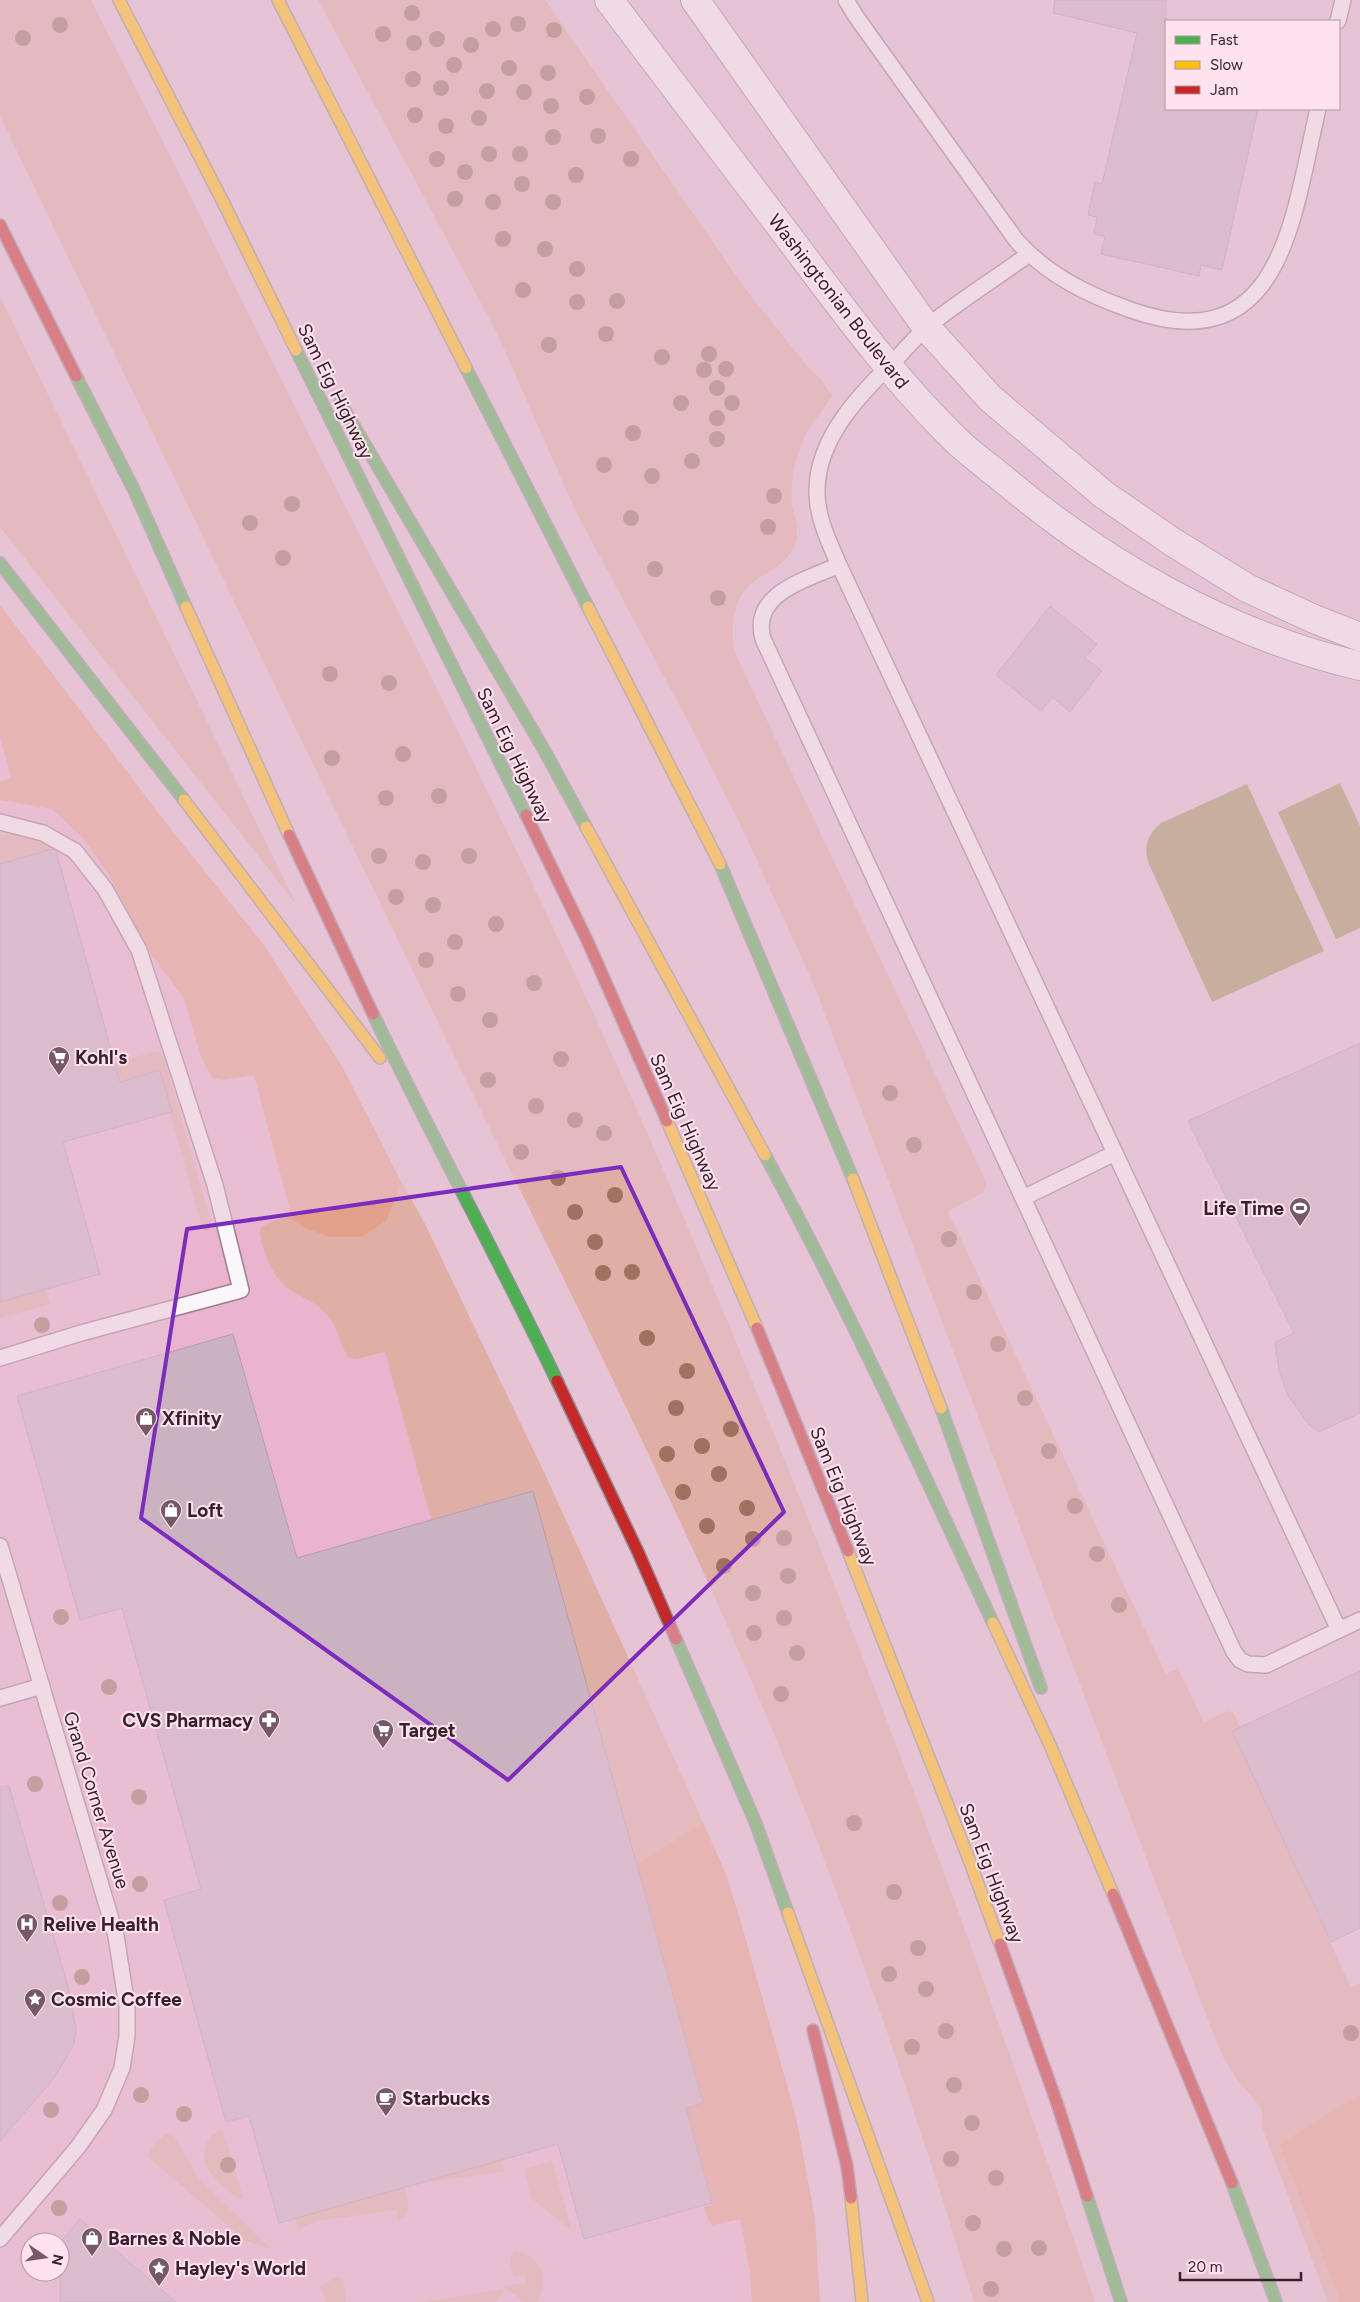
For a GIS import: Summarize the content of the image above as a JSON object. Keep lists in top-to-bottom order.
{
  "streets": {
    "highway": ["Sam Eig Highway"],
    "street": ["Washingtonian Boulevard"],
    "lane": ["Grand Corner Avenue"]
  },
  "places": {
    "supermarket": ["Kohl's", "Target"],
    "sports": ["Life Time"],
    "shop": ["Xfinity", "Loft", "Barnes & Noble"],
    "pharmacy": ["CVS Pharmacy"],
    "hospital": ["Relive Health"],
    "place": ["Cosmic Coffee", "Hayley's World"],
    "cafe": ["Starbucks"]
  },
  "legend": ["Fast", "Slow", "Jam"],
  "scale_bar": "20 m",
  "north": "right"
}
